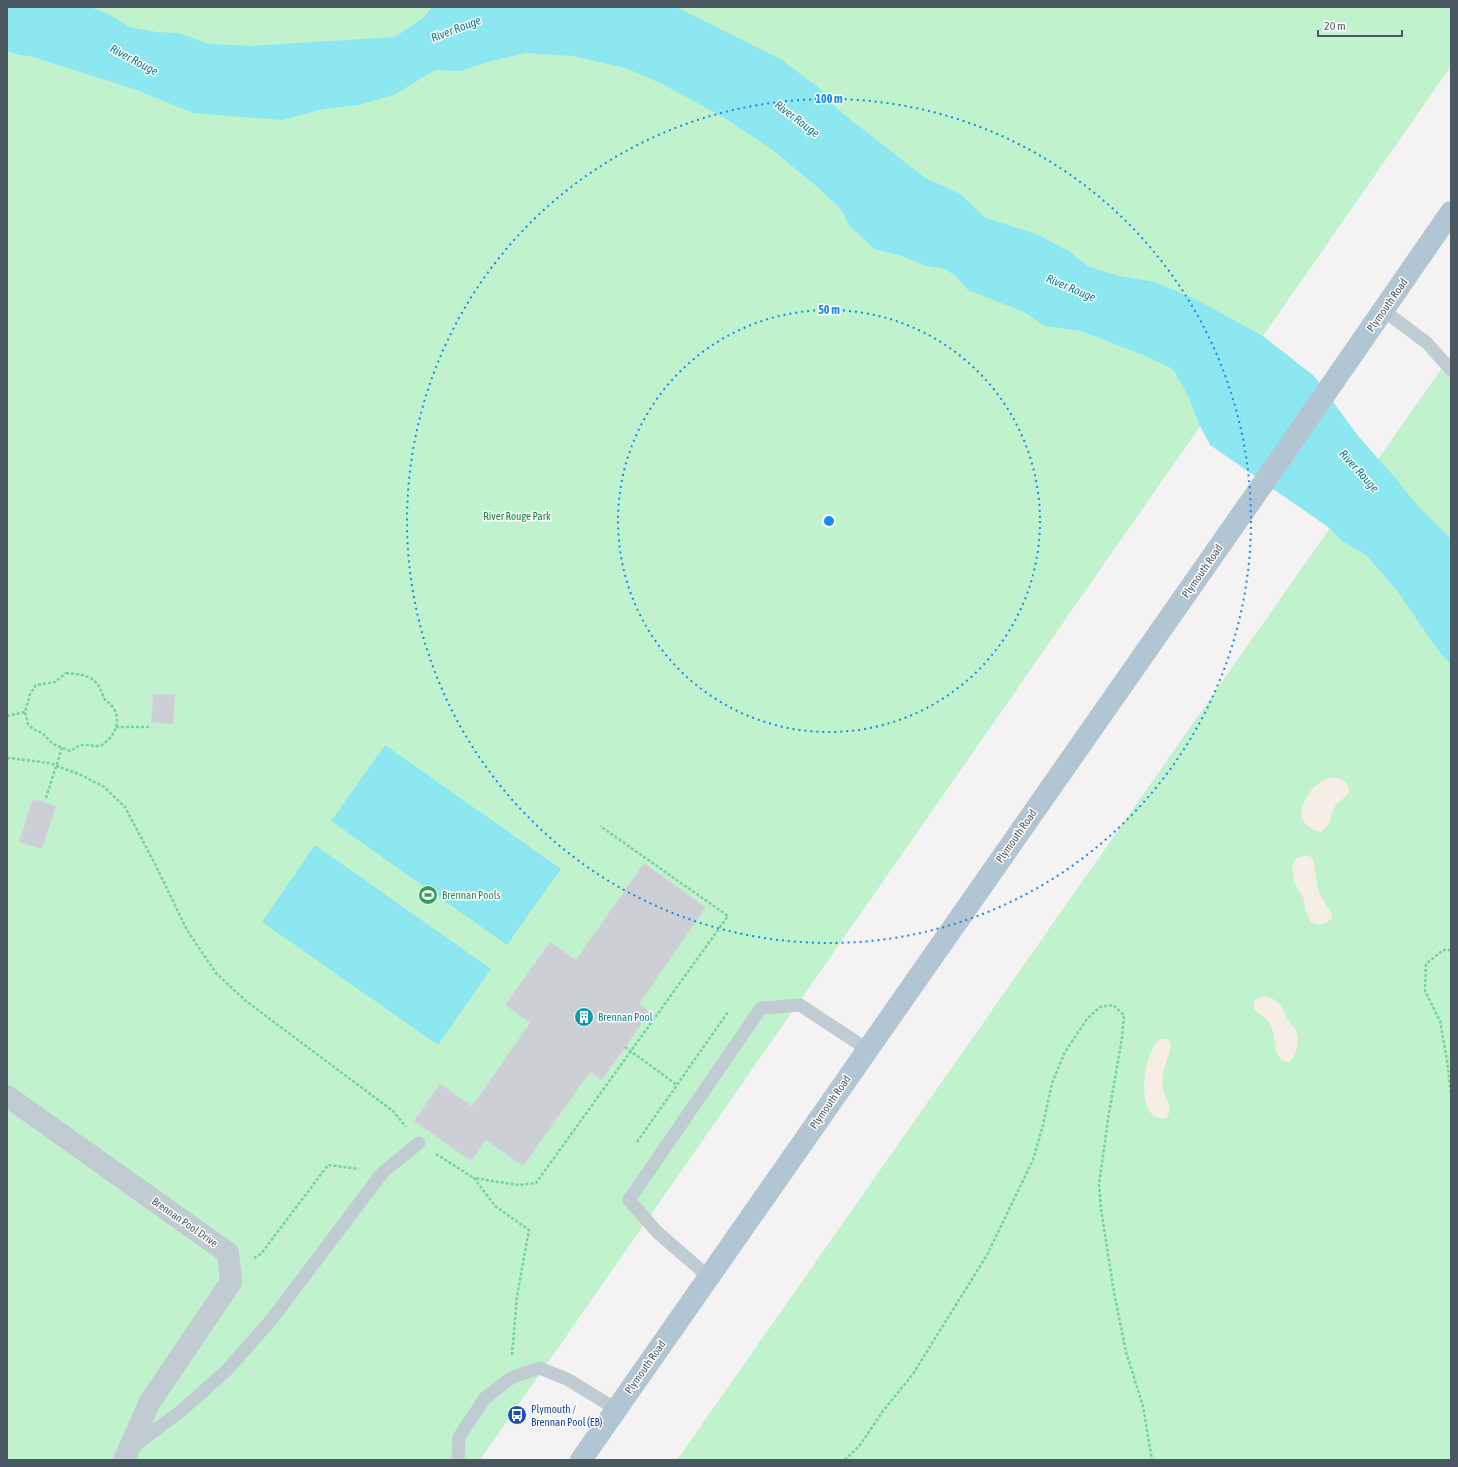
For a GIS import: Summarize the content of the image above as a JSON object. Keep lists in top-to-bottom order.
{
  "streets": {
    "main road": ["Plymouth Road"],
    "street": ["Brennan Pool Drive"]
  },
  "water": ["River Rouge"],
  "parks": ["River Rouge Park"],
  "places": {
    "sports": ["Brennan Pools"],
    "building": ["Brennan Pool"],
    "bus stop": ["Plymouth / Brennan Pool (EB)"]
  },
  "scale_bar": "20 m",
  "rings": ["100 m", "50 m"]
}
